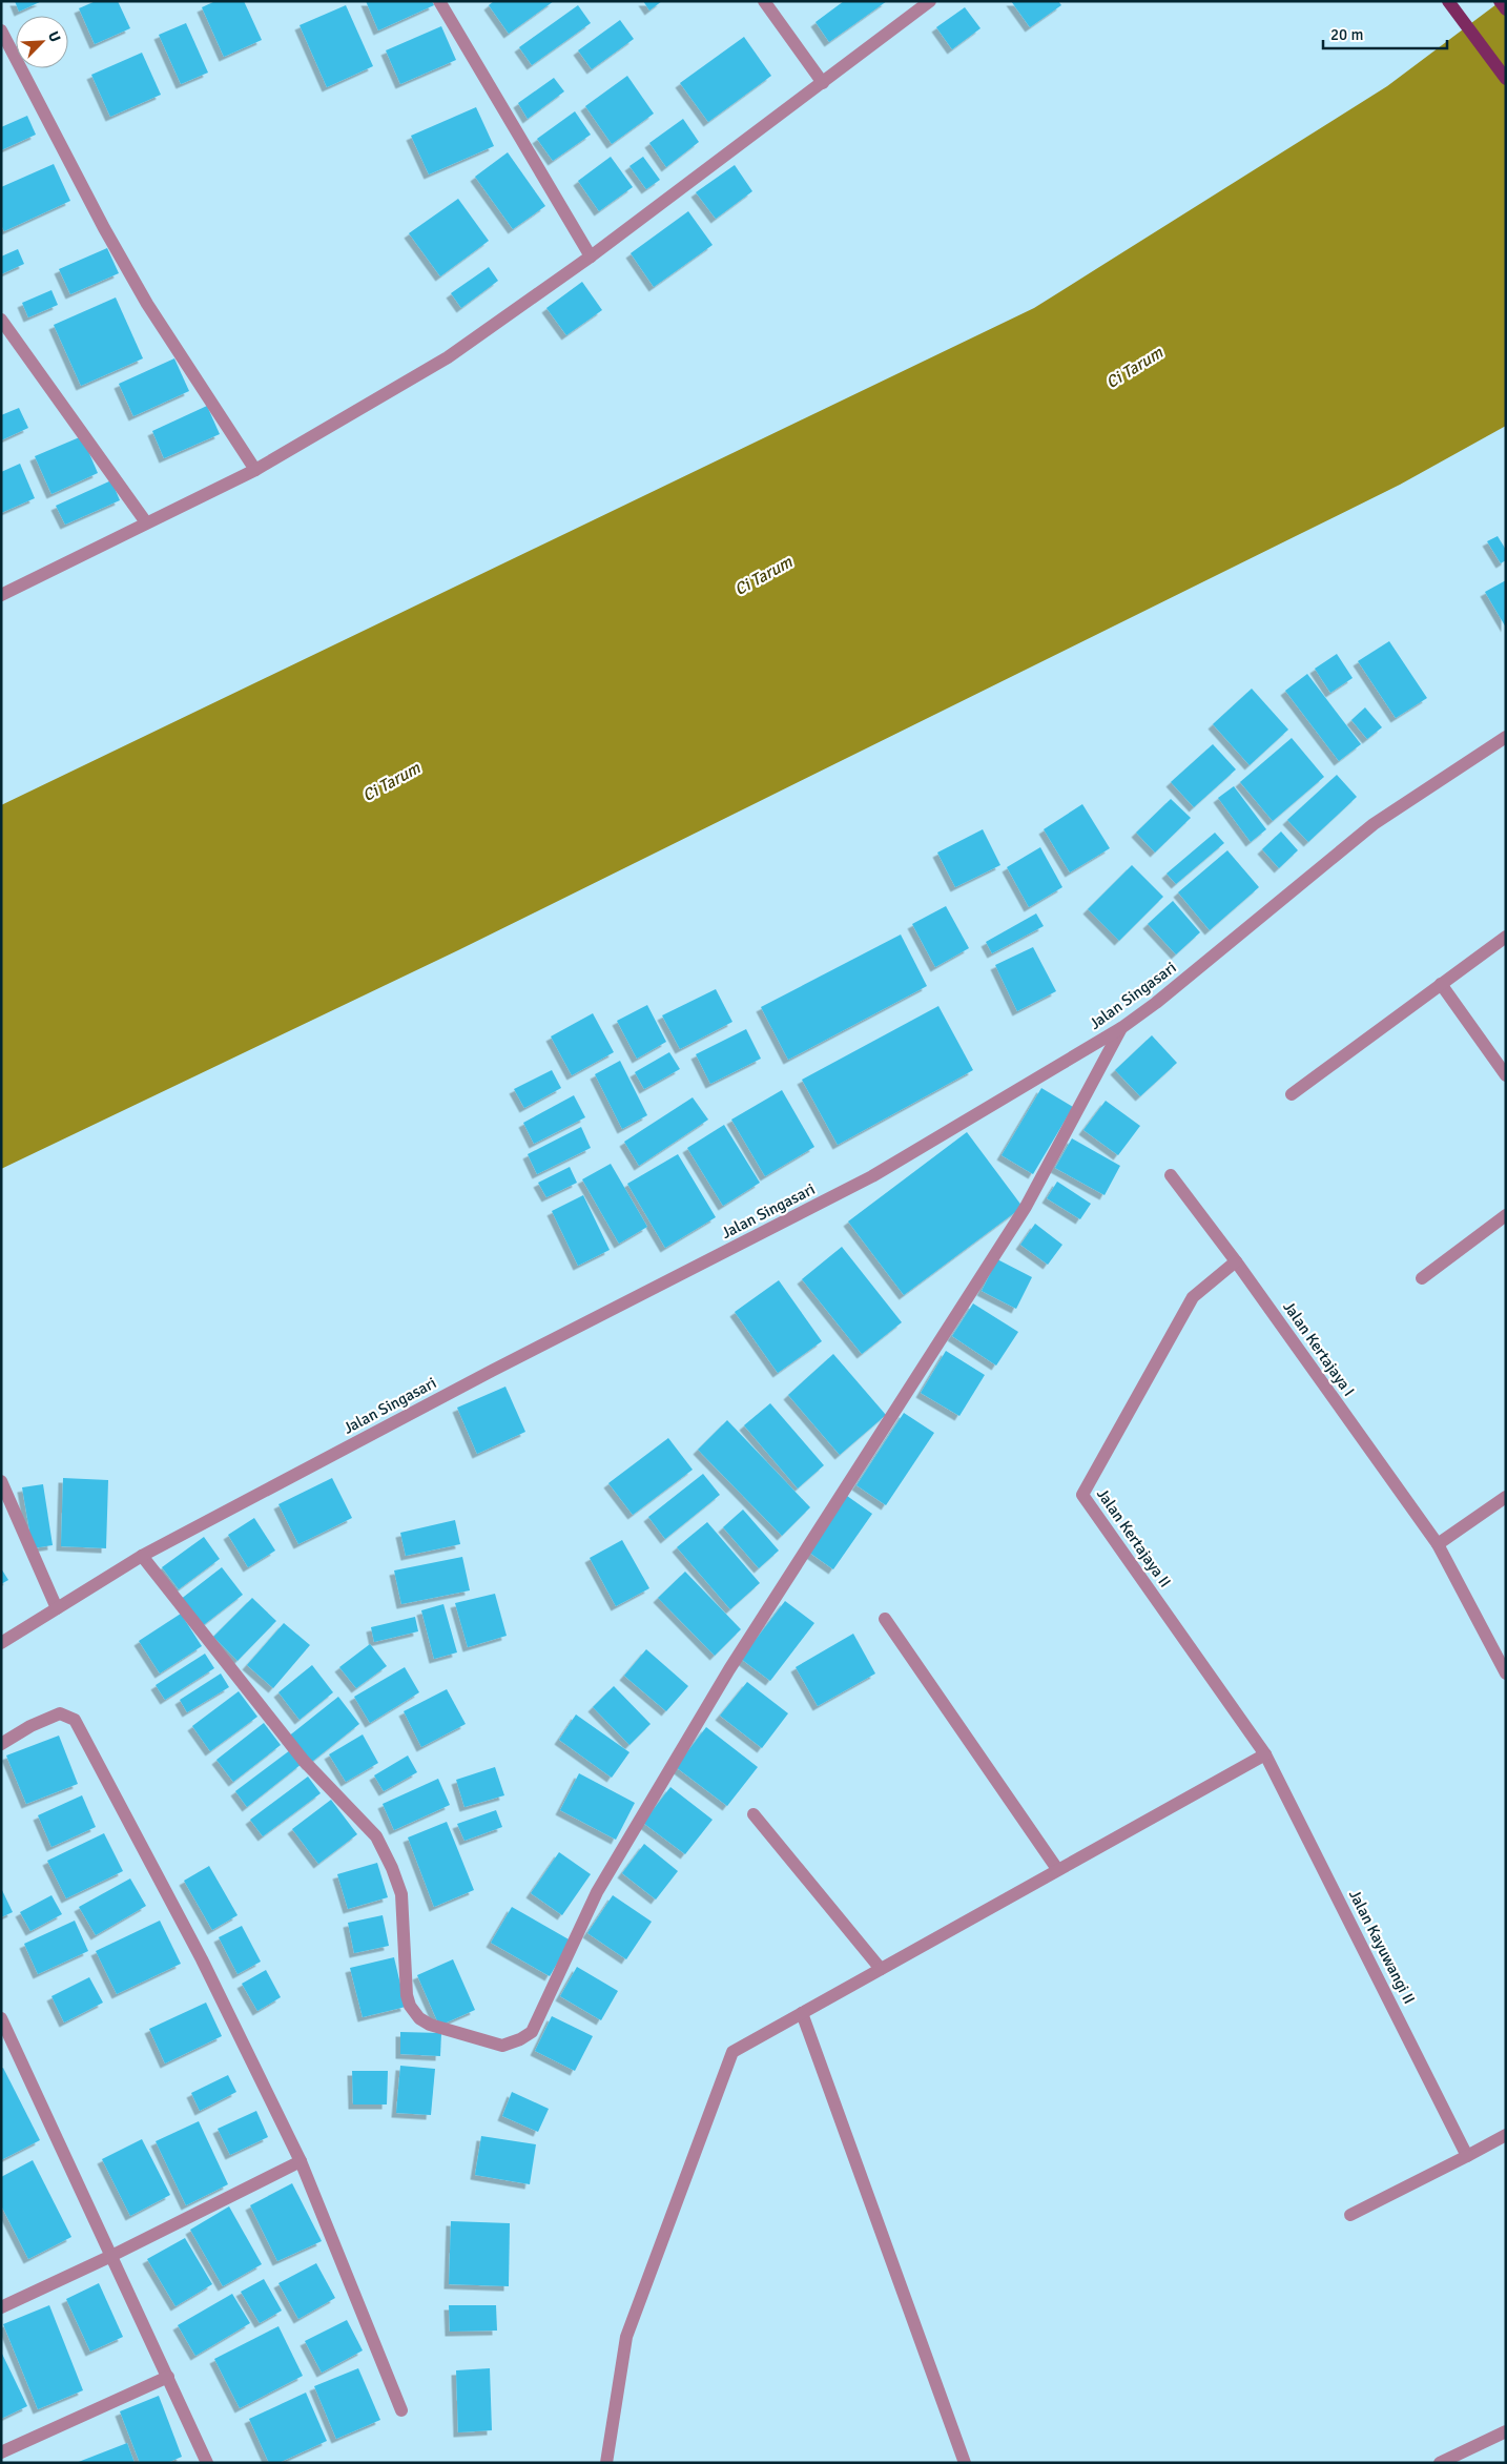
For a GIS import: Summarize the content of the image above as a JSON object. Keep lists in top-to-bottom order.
{
  "streets": {
    "street": [
      "Jalan Singasari",
      "Jalan Kertajaya I",
      "Jalan Kertajaya II",
      "Jalan Kayuwangi II"
    ]
  },
  "crossings": [
    ["Jalan Kertajaya I", "Jalan Kertajaya II"],
    ["Jalan Kertajaya II", "Jalan Kayuwangi II"]
  ],
  "water": ["Ci Tarum"],
  "scale_bar": "20 m",
  "north": "top right"
}
